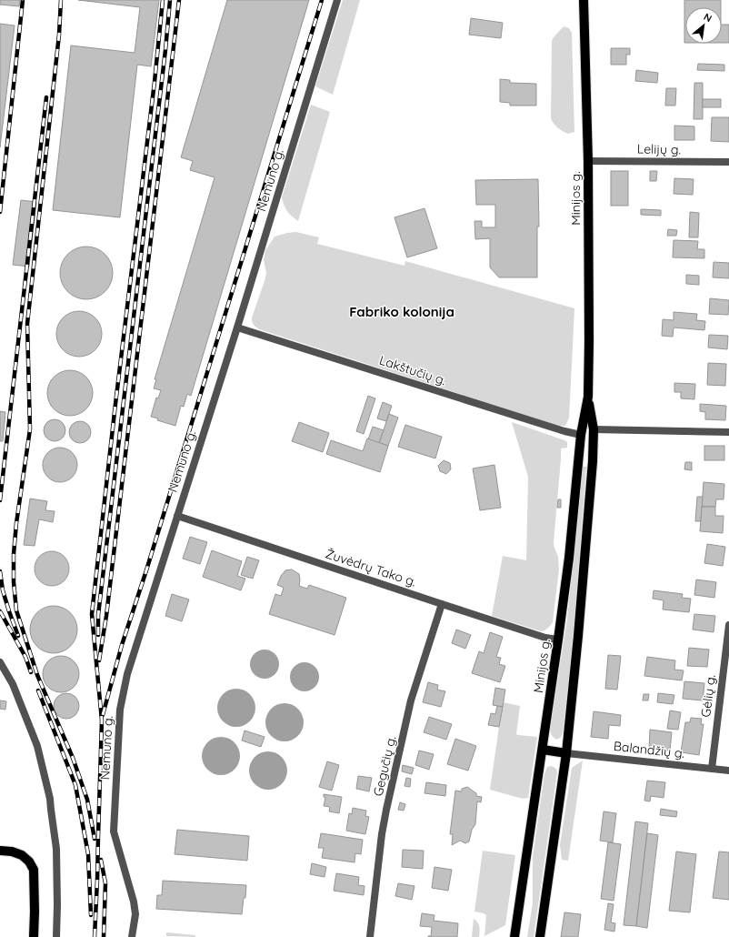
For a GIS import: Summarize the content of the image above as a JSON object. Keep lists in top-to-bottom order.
{
  "streets": {
    "main road": ["Minijos g."],
    "street": [
      "Lelijų g.",
      "Nemuno g.",
      "Lakštučių g.",
      "Žuvėdrų Tako g.",
      "Gėlių g.",
      "Balandžių g.",
      "Gegučių g."
    ]
  },
  "crossings": [
    ["Lelijų g.", "Minijos g."],
    ["Nemuno g.", "Lakštučių g."],
    ["Nemuno g.", "Žuvėdrų Tako g."],
    ["Minijos g.", "Lakštučių g."],
    ["Minijos g.", "Žuvėdrų Tako g."],
    ["Minijos g.", "Balandžių g."],
    ["Žuvėdrų Tako g.", "Gegučių g."],
    ["Gėlių g.", "Balandžių g."]
  ],
  "districts": ["Fabriko kolonija"],
  "north": "top right"
}
